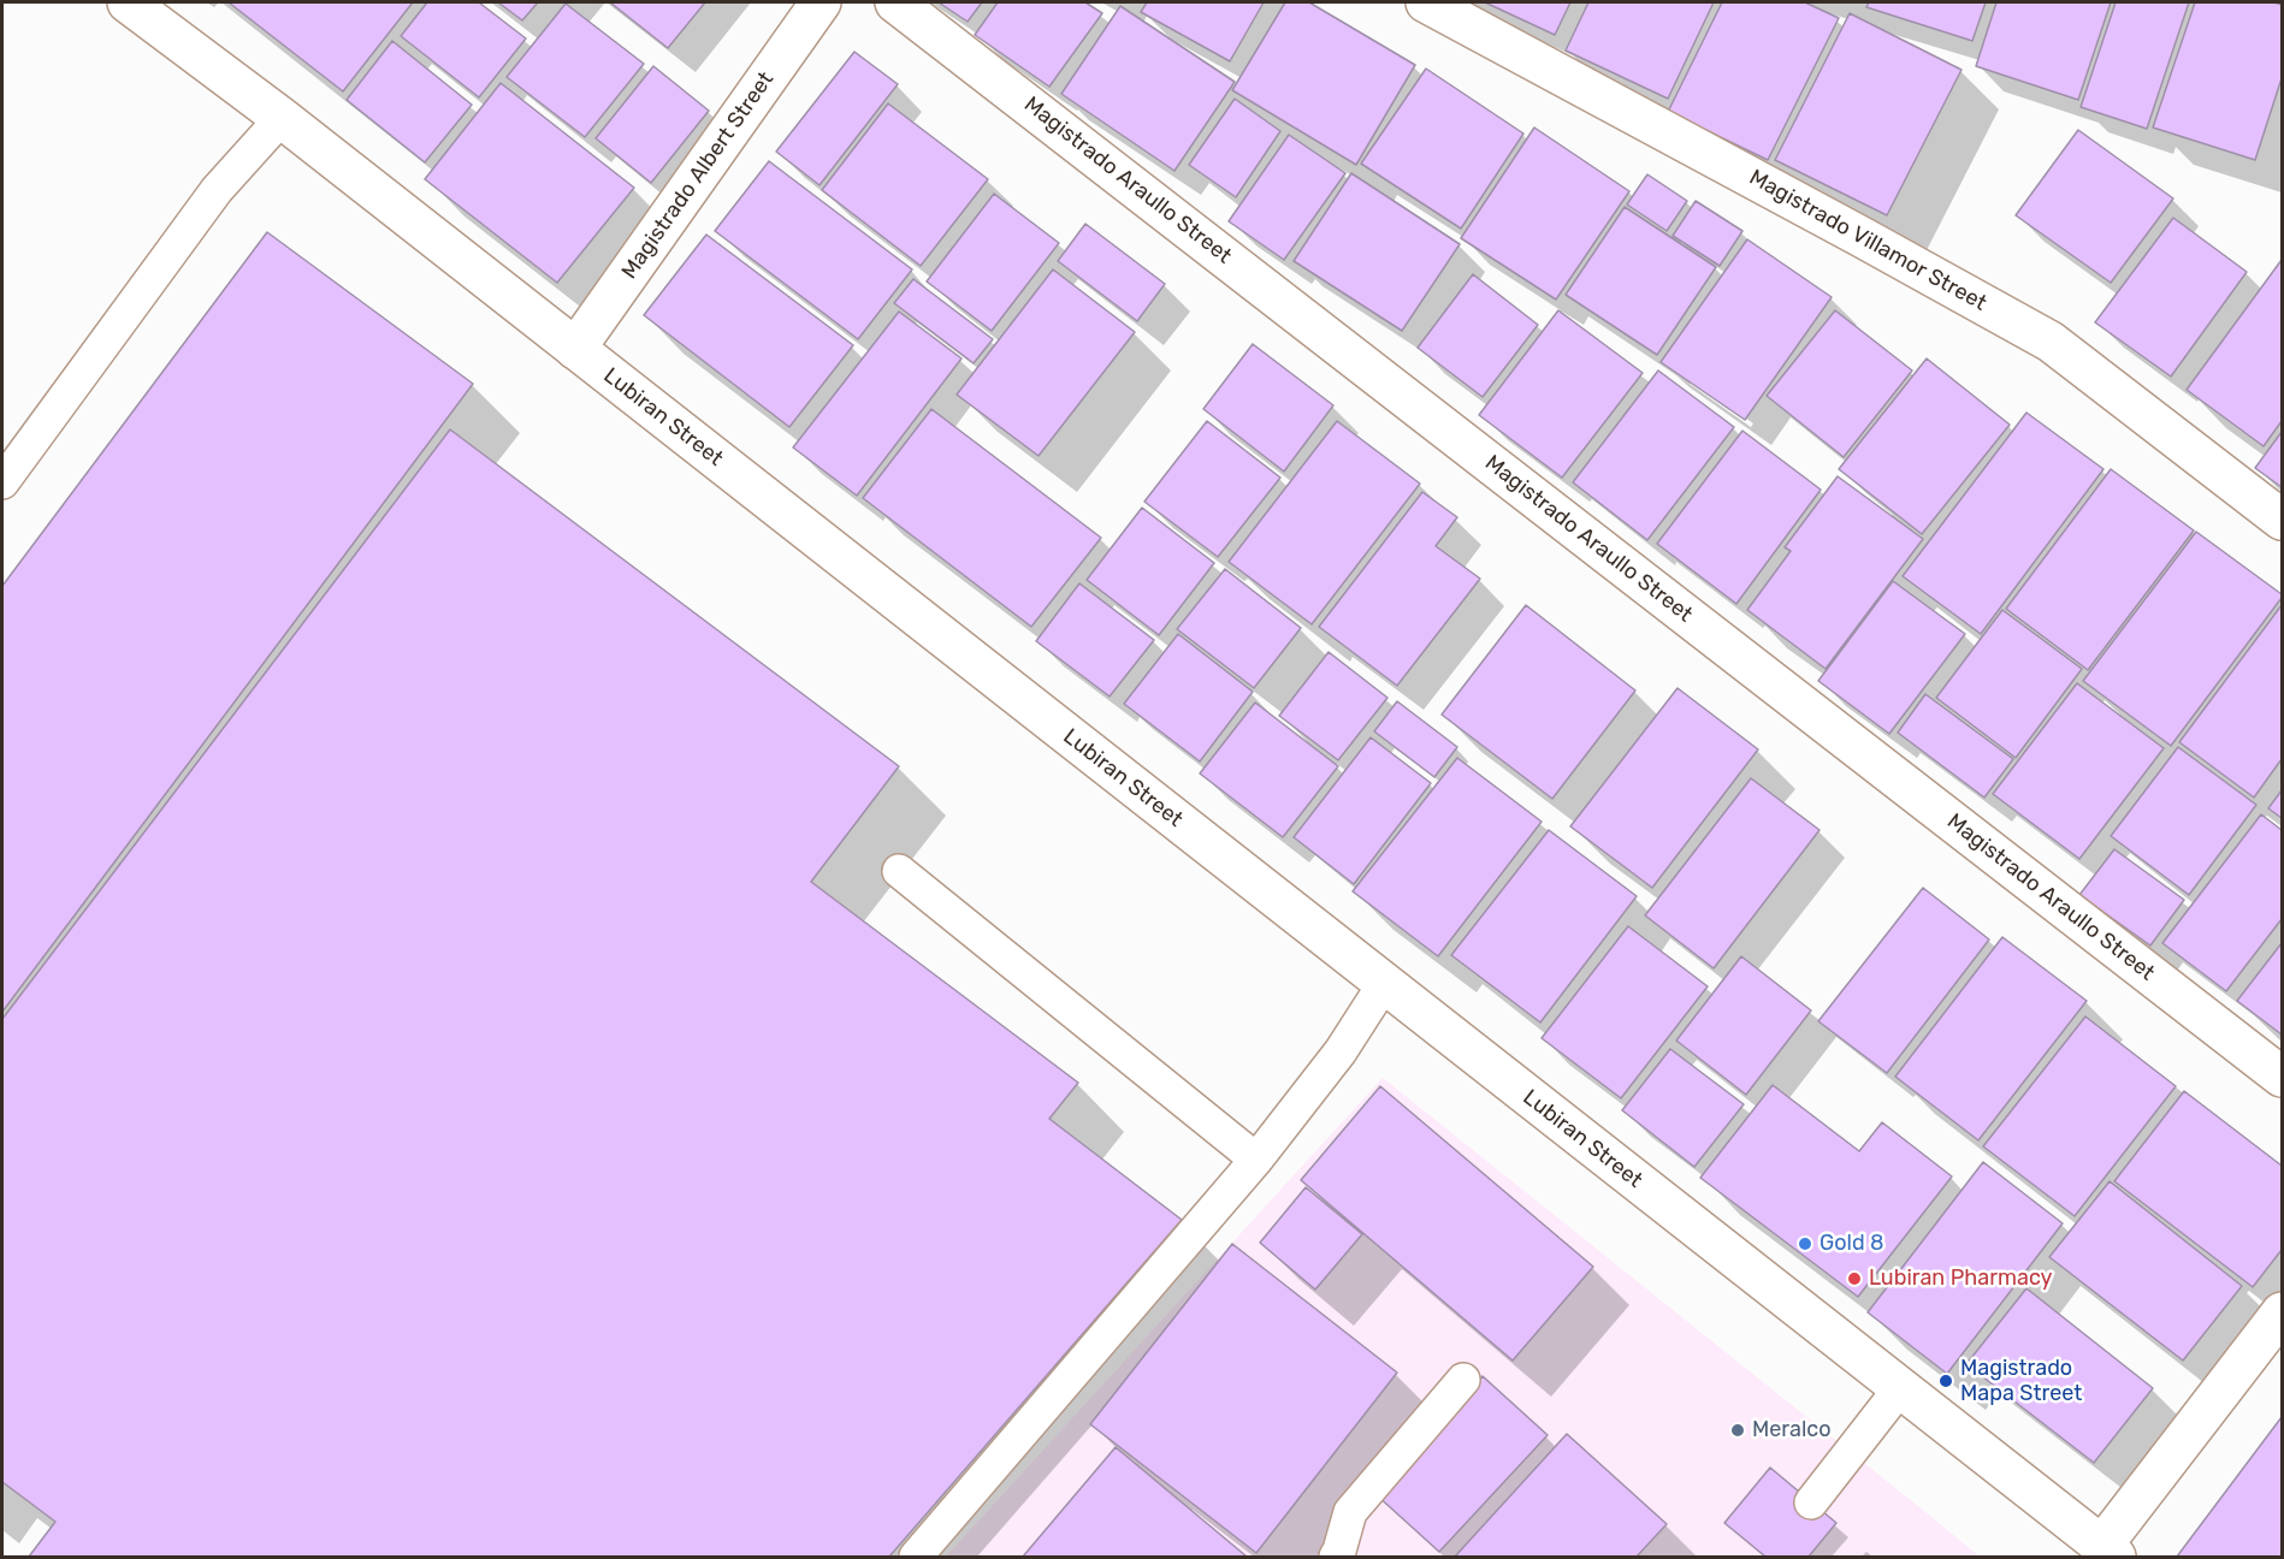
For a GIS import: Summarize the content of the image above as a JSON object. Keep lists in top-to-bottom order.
{
  "streets": {
    "street": [
      "Magistrado Albert Street",
      "Magistrado Araullo Street",
      "Magistrado Villamor Street",
      "Lubiran Street"
    ]
  },
  "crossings": [
    ["Magistrado Albert Street", "Lubiran Street"]
  ],
  "places": [
    "Gold 8",
    "Lubiran Pharmacy",
    "Magistrado Mapa Street",
    "Meralco"
  ]
}
